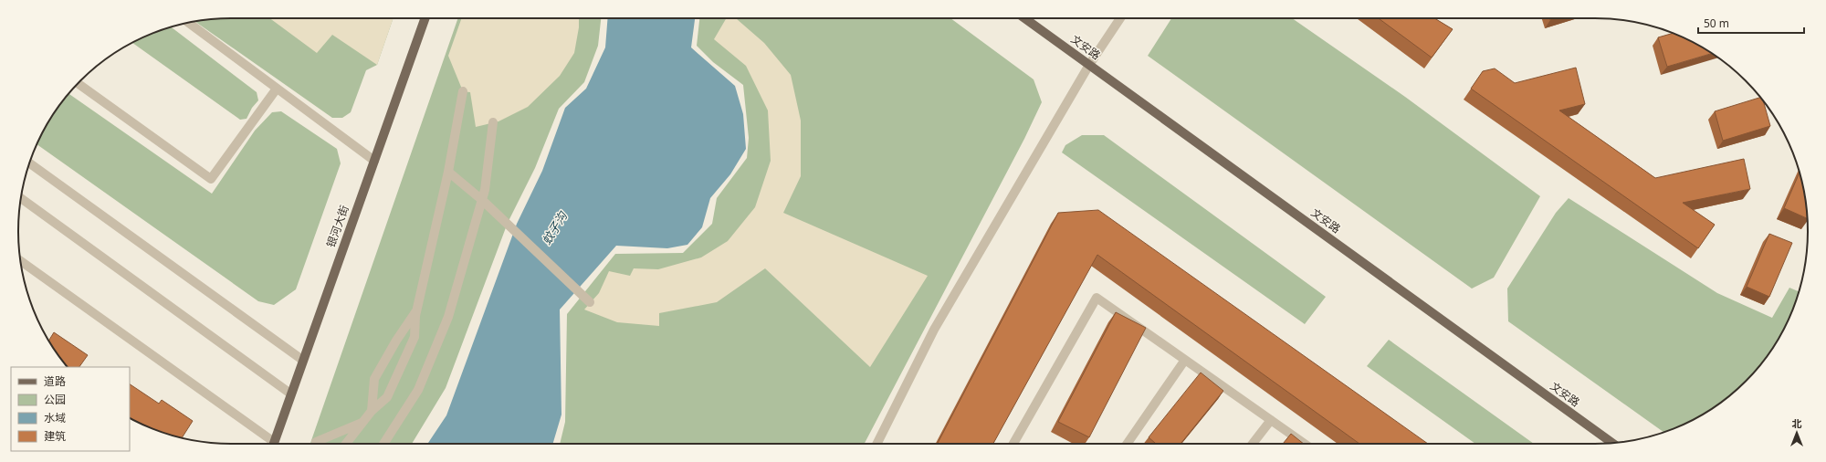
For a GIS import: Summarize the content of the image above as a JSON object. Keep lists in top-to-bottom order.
{
  "streets": {
    "main road": ["文安路", "银河大街"]
  },
  "water": ["蚊子沟"],
  "legend": [
    "道路",
    "公园",
    "水域",
    "建筑"
  ],
  "scale_bar": "50 m",
  "north": "top"
}
